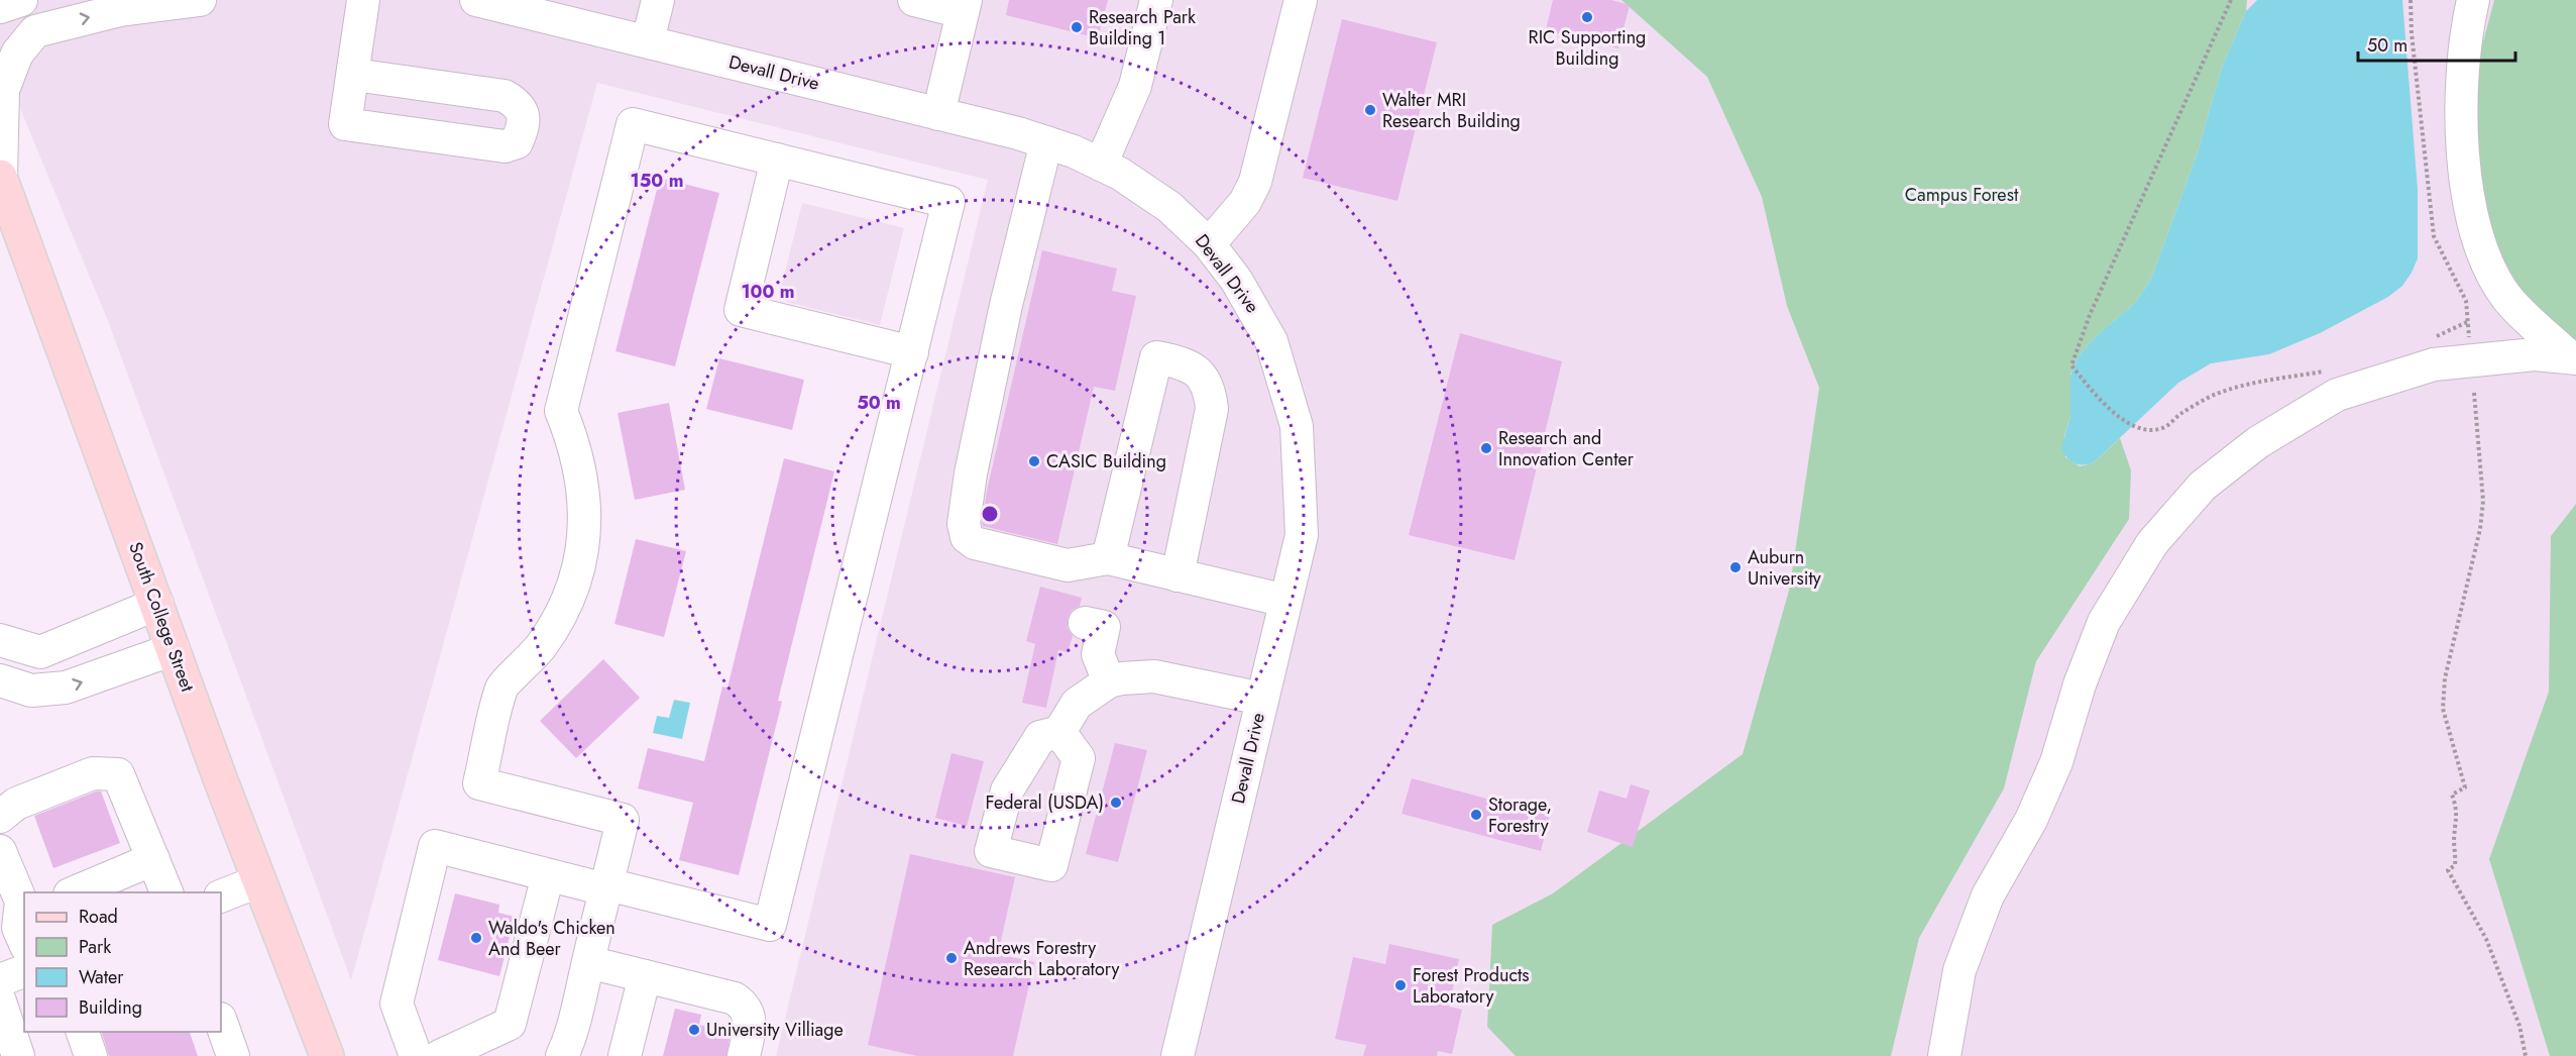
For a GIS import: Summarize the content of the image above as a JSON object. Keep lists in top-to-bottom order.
{
  "streets": {
    "main road": ["South College Street"],
    "street": ["Devall Drive"]
  },
  "parks": ["Campus Forest"],
  "places": [
    "RIC Supporting Building",
    "Research Park Building 1",
    "Walter MRI Research Building",
    "Research and Innovation Center",
    "CASIC Building",
    "Auburn University",
    "Federal (USDA)",
    "Storage, Forestry",
    "Waldo's Chicken And Beer",
    "Andrews Forestry Research Laboratory",
    "Forest Products Laboratory",
    "University Villiage"
  ],
  "legend": [
    "Road",
    "Park",
    "Water",
    "Building"
  ],
  "scale_bar": "50 m",
  "rings": ["150 m", "100 m", "50 m"]
}
